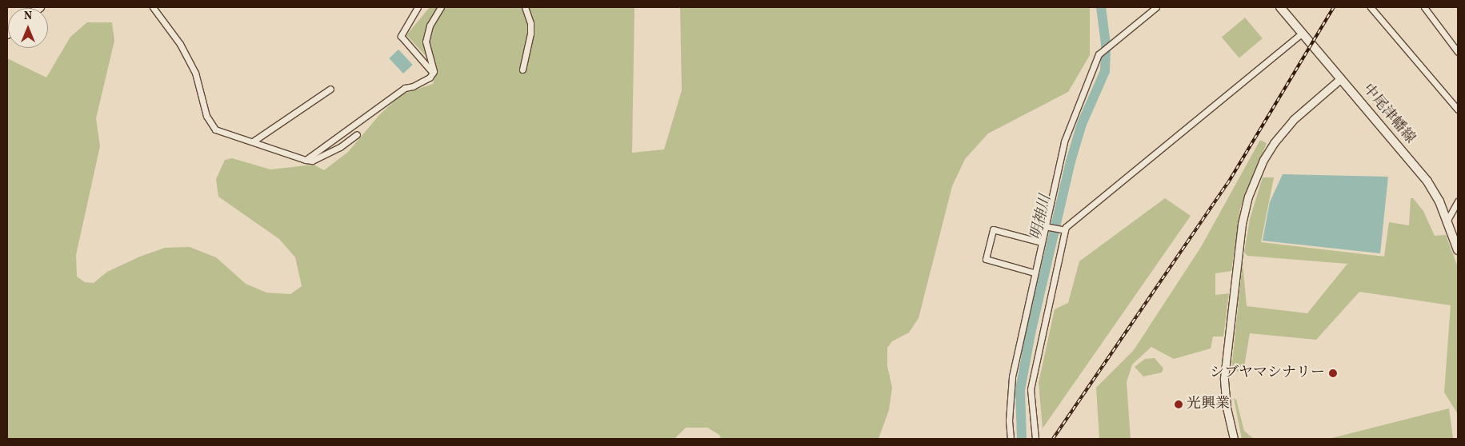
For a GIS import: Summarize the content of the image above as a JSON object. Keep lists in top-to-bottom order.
{
  "streets": {
    "main road": ["中尾津幡線"]
  },
  "water": ["明神川"],
  "places": ["シブヤマシナリー", "光興業"],
  "north": "top"
}
